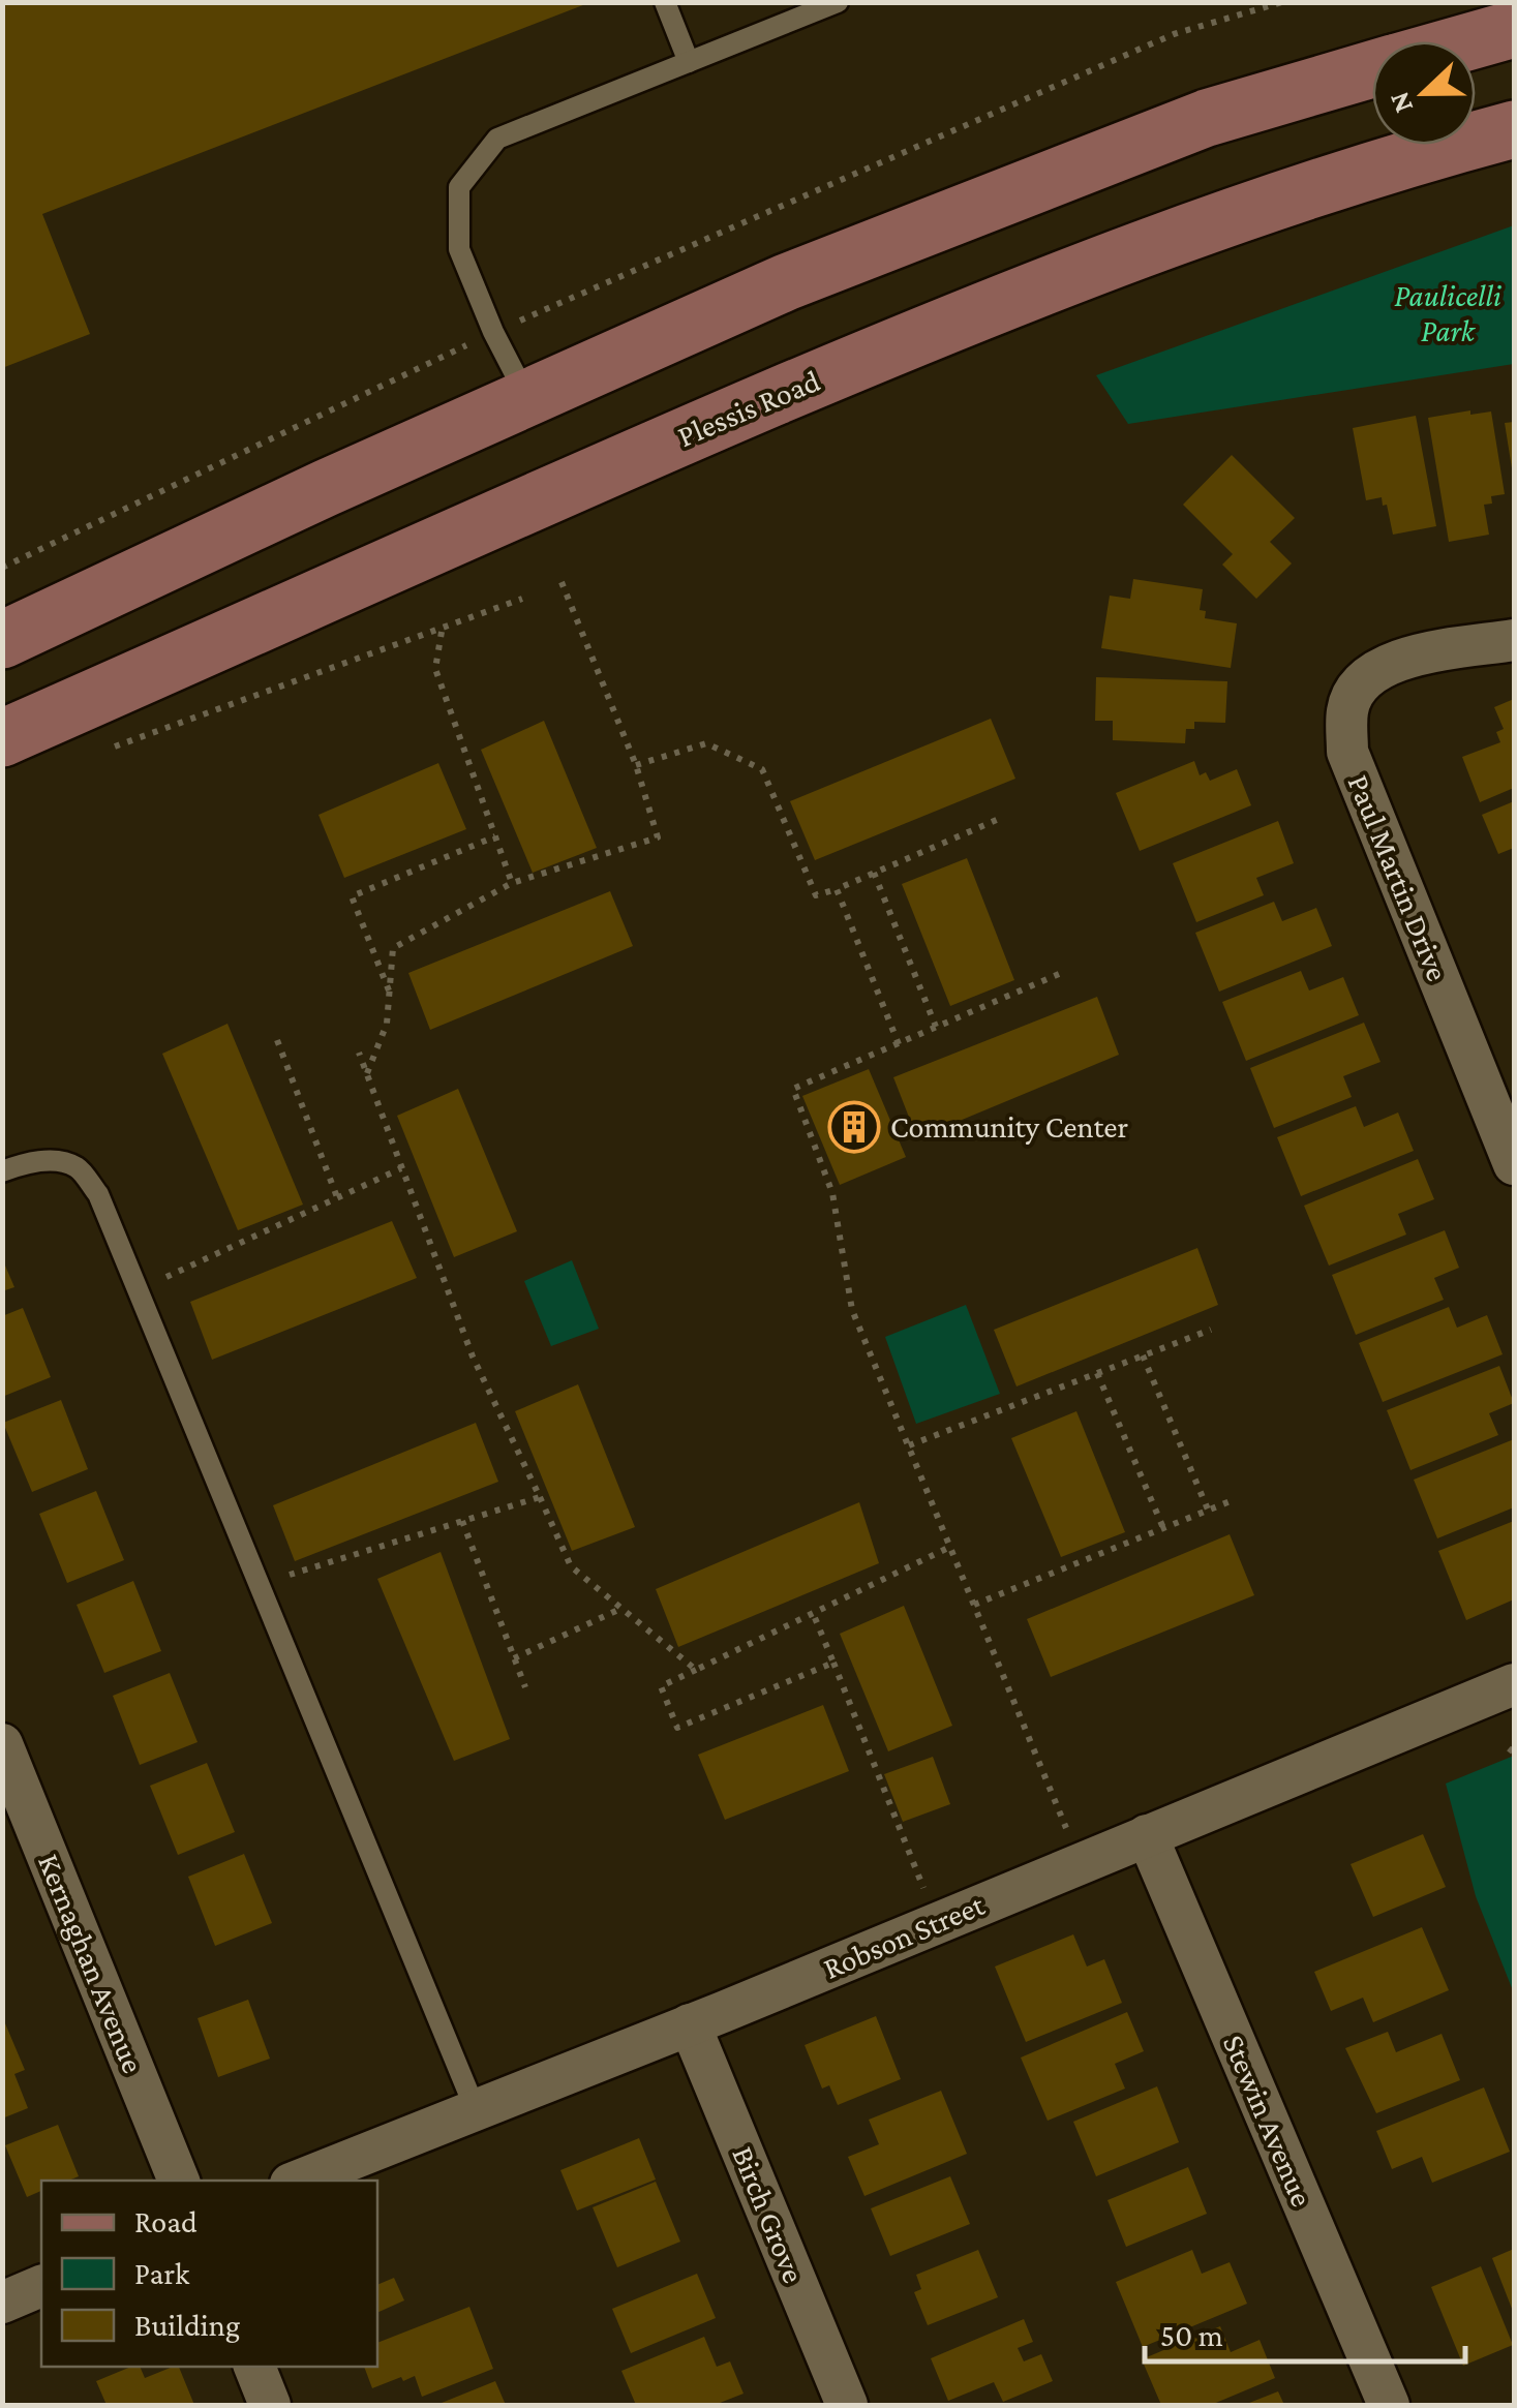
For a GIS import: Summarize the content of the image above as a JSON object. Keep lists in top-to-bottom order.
{
  "streets": {
    "main road": ["Plessis Road"],
    "street": [
      "Paul Martin Drive",
      "Robson Street",
      "Kernaghan Avenue",
      "Stewin Avenue",
      "Birch Grove"
    ]
  },
  "crossings": [
    ["Robson Street", "Stewin Avenue"],
    ["Robson Street", "Birch Grove"]
  ],
  "parks": ["Paulicelli Park"],
  "places": {
    "building": ["Community Center"]
  },
  "legend": ["Road", "Park", "Building"],
  "scale_bar": "50 m",
  "north": "left"
}
